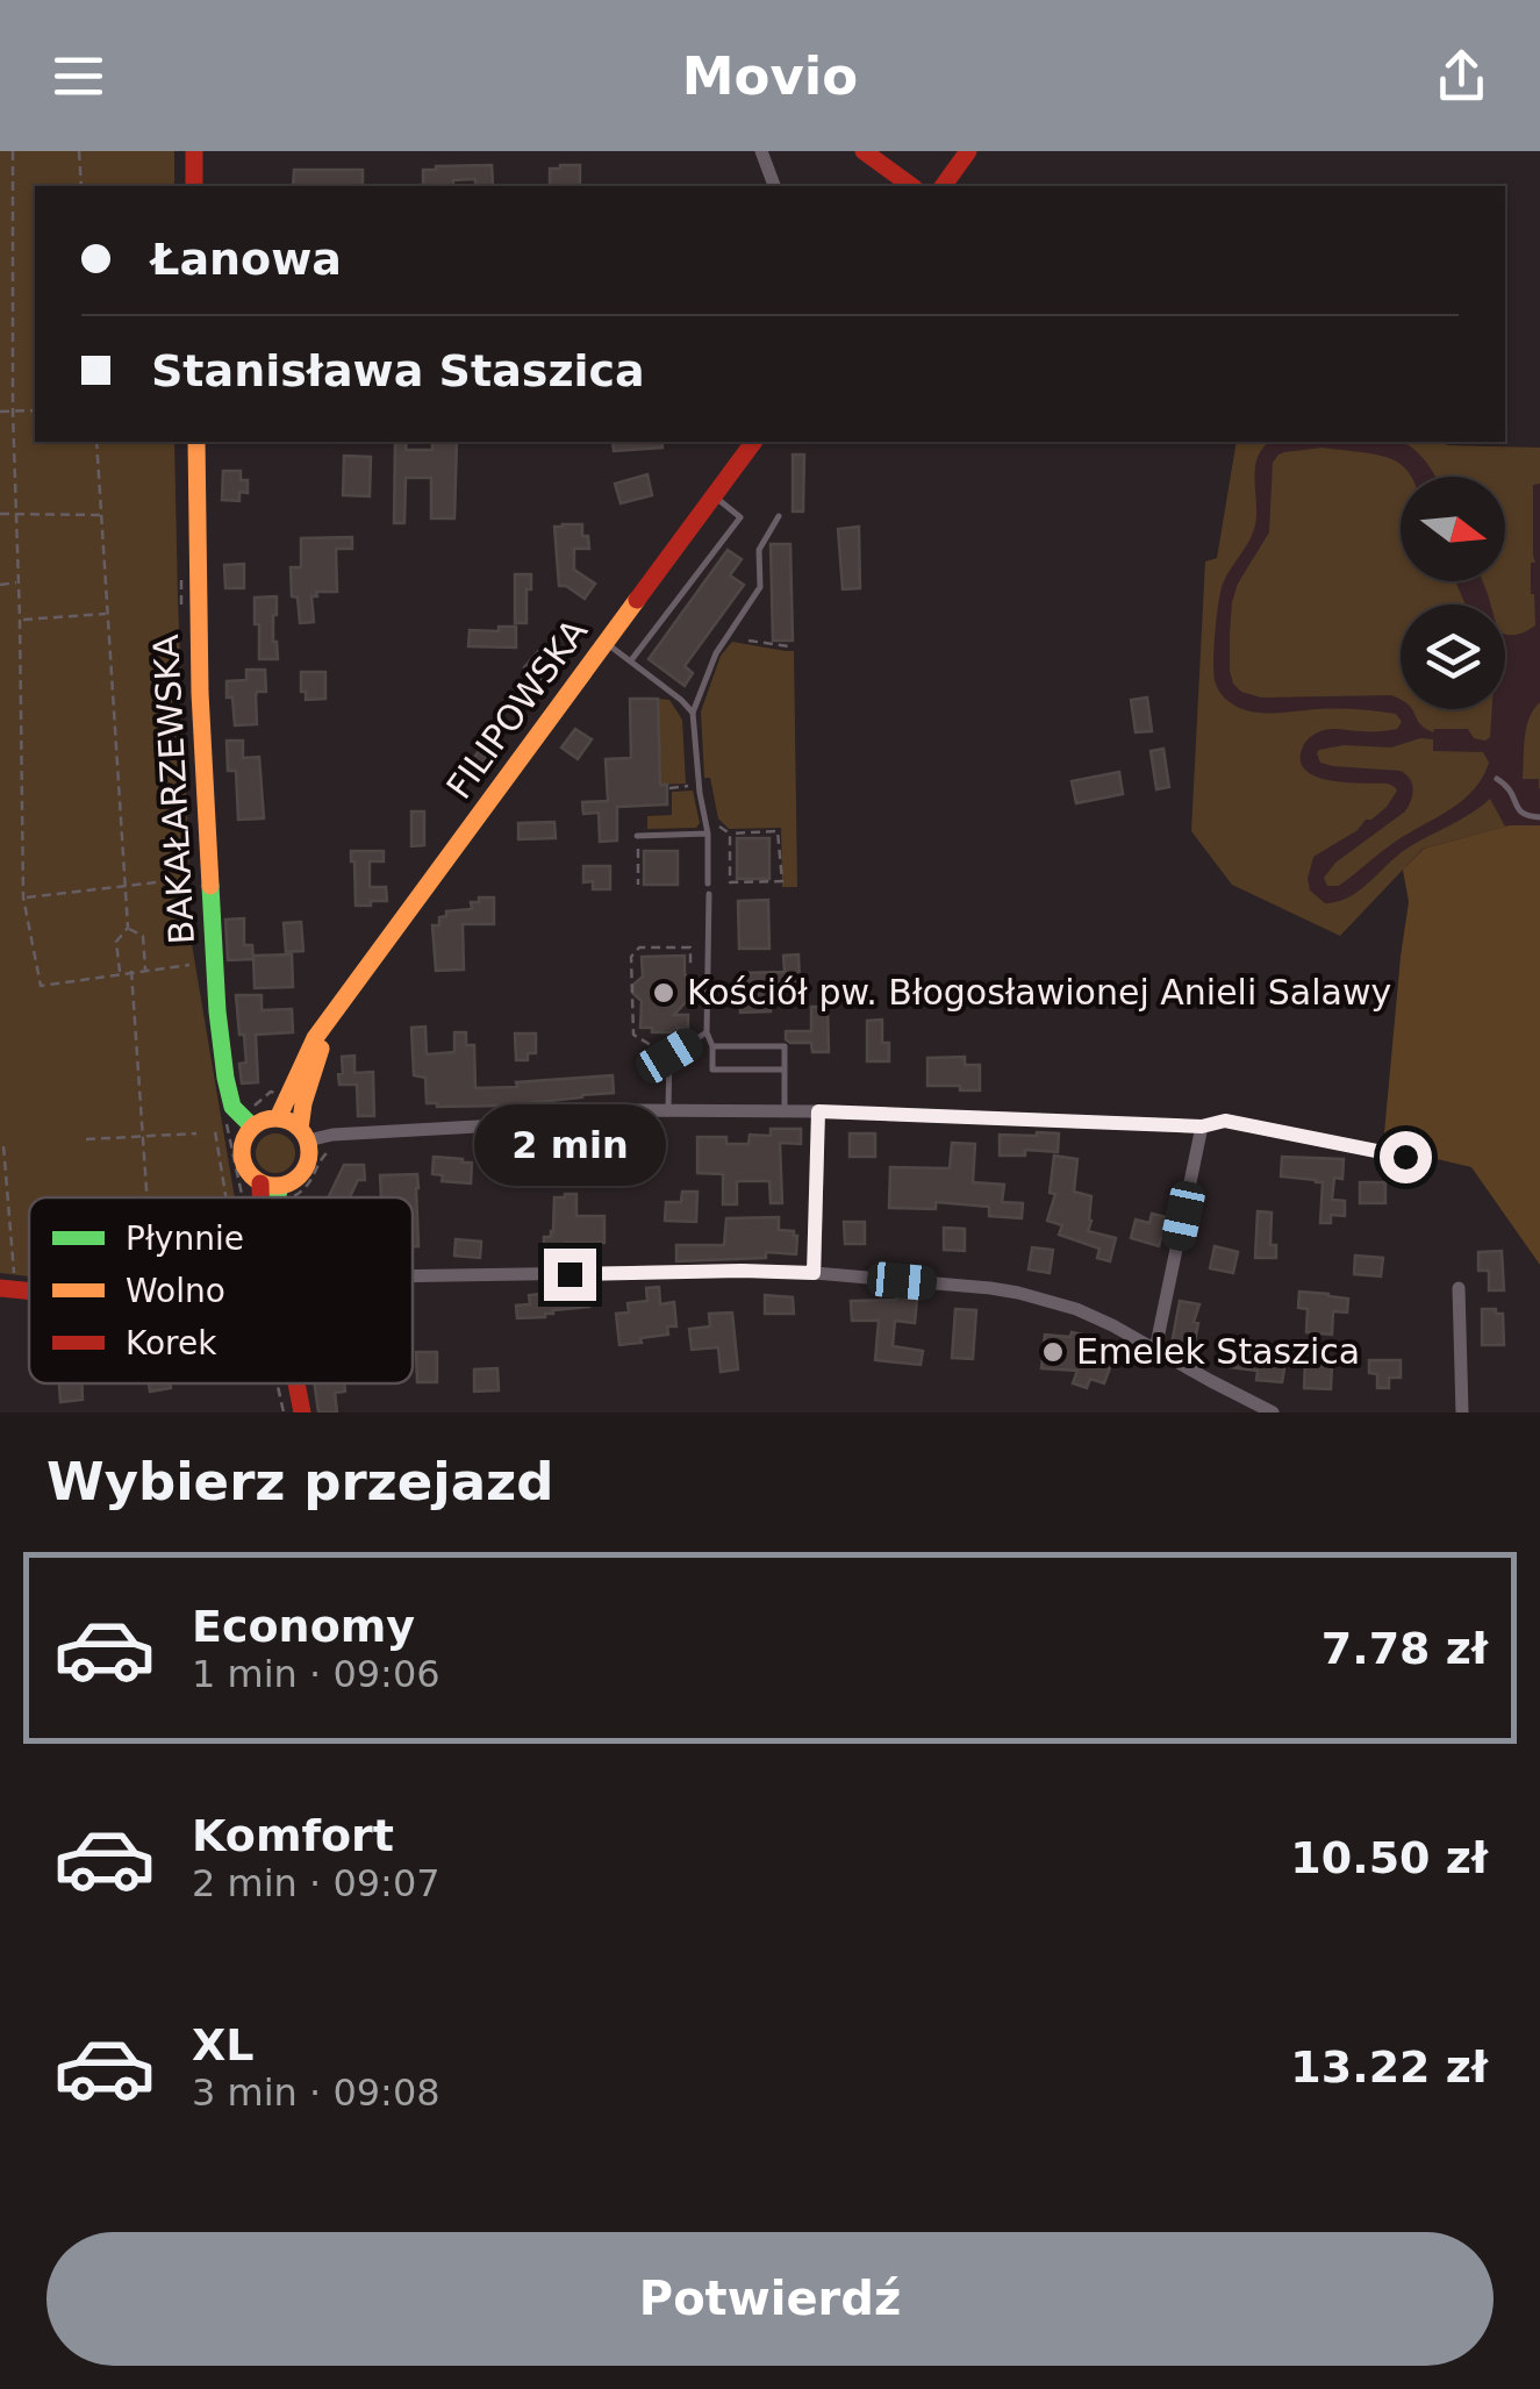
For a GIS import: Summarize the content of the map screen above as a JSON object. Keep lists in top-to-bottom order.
{
  "streets": {
    "street": ["FILIPOWSKA", "BAKAŁARZEWSKA"]
  },
  "crossings": [
    ["FILIPOWSKA", "BAKAŁARZEWSKA"]
  ],
  "places": ["Kościół pw. Błogosławionej Anieli Salawy", "Emelek Staszica"],
  "legend": ["Płynnie", "Wolno", "Korek"],
  "north": "right",
  "page": {
    "header": "Movio",
    "banner": ["Łanowa", "Stanisława Staszica"],
    "bubble": "2 min",
    "heading": "Wybierz przejazd",
    "list": [
      {
        "name": "Economy",
        "note": "1 min · 09:06",
        "value": "7.78 zł"
      },
      {
        "name": "Komfort",
        "note": "2 min · 09:07",
        "value": "10.50 zł"
      },
      {
        "name": "XL",
        "note": "3 min · 09:08",
        "value": "13.22 zł"
      }
    ],
    "buttons": "Potwierdź"
  }
}
